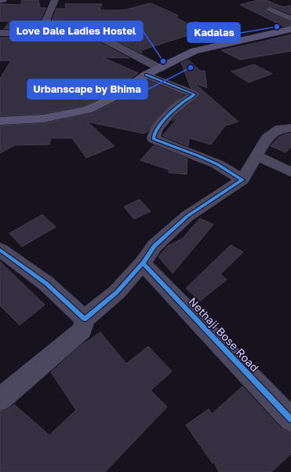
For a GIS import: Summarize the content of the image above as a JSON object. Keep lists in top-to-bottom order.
{
  "streets": {
    "street": ["Nethaji Bose Road"]
  },
  "places": ["Kadalas", "Love Dale Ladies Hostel", "Urbanscape by Bhima"]
}
